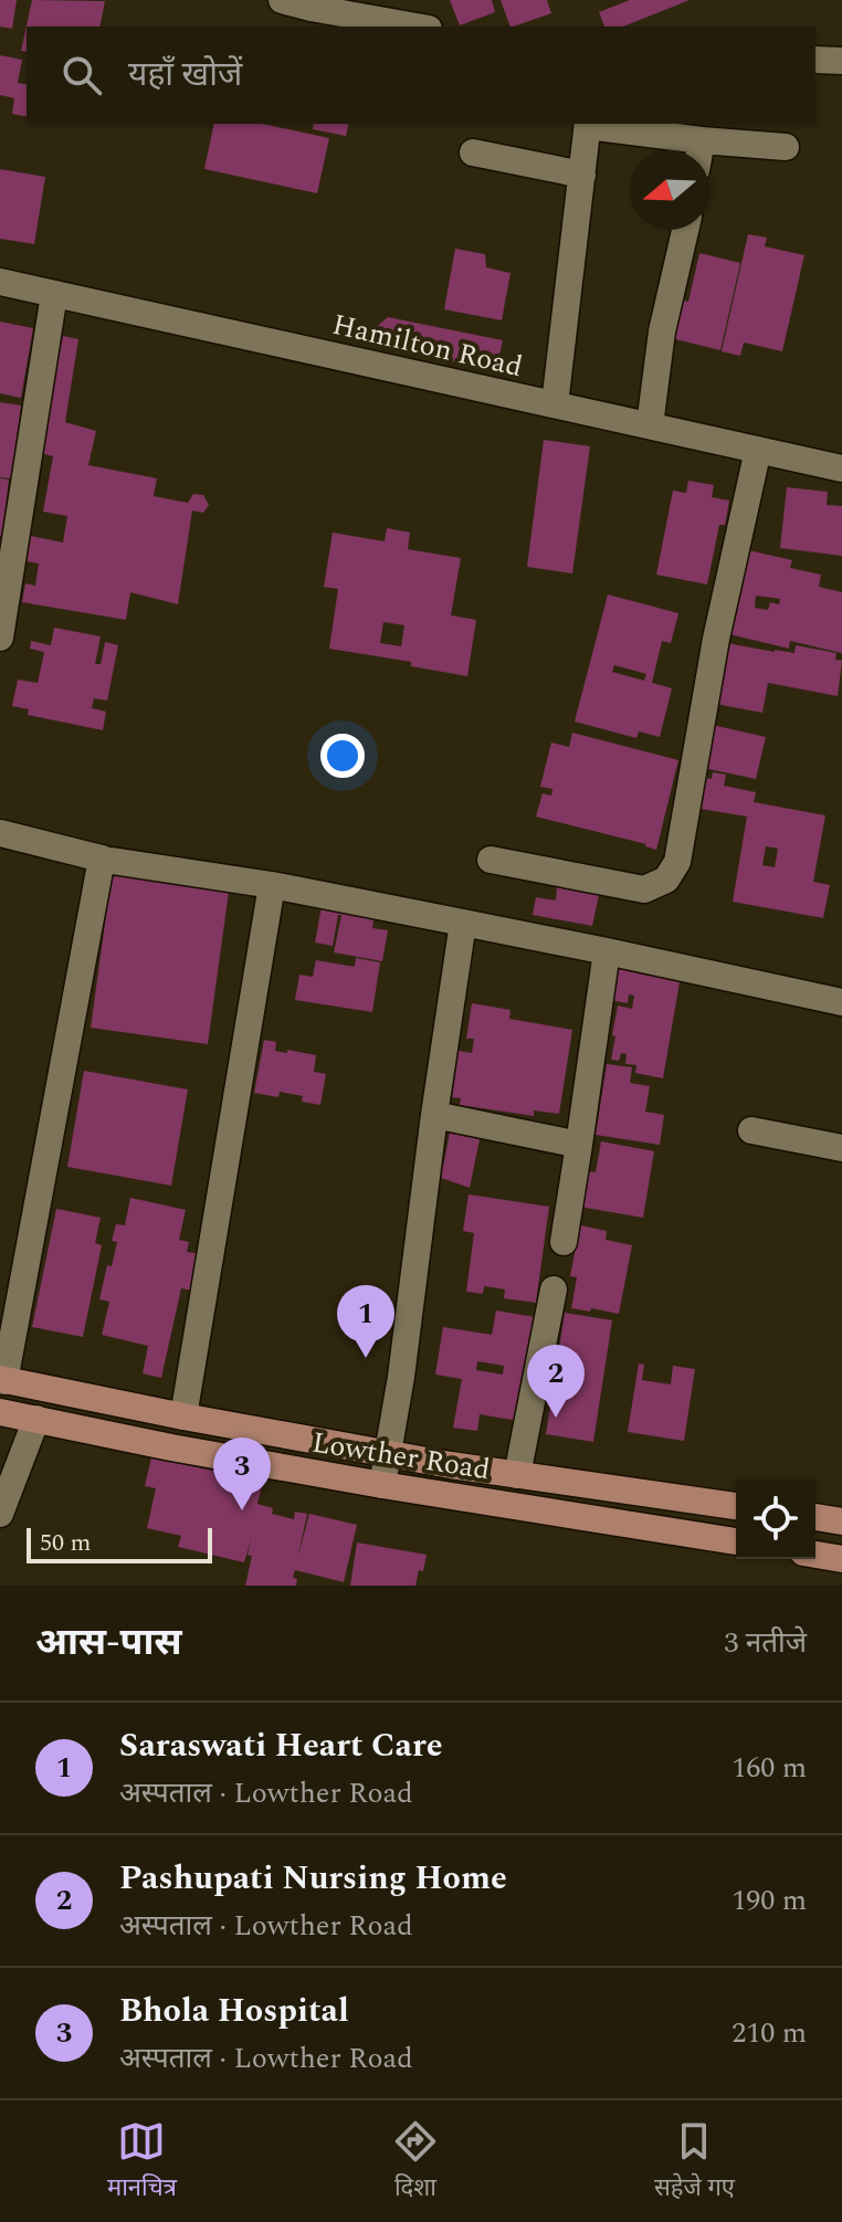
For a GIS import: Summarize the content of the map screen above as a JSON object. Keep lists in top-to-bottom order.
{
  "streets": {
    "main road": ["Lowther Road"],
    "street": ["Hamilton Road"]
  },
  "scale_bar": "50 m",
  "north": "left",
  "page": {
    "search": "यहाँ खोजें",
    "pins": ["1", "2", "3"],
    "scale": "50 m",
    "heading": ["आस-पास", "3 नतीजे"],
    "list": [
      {
        "mark": "1",
        "name": "Saraswati Heart Care",
        "note": "अस्पताल · Lowther Road",
        "value": "160 m"
      },
      {
        "mark": "2",
        "name": "Pashupati Nursing Home",
        "note": "अस्पताल · Lowther Road",
        "value": "190 m"
      },
      {
        "mark": "3",
        "name": "Bhola Hospital",
        "note": "अस्पताल · Lowther Road",
        "value": "210 m"
      }
    ],
    "nav": ["मानचित्र", "दिशा", "सहेजे गए"]
  }
}
